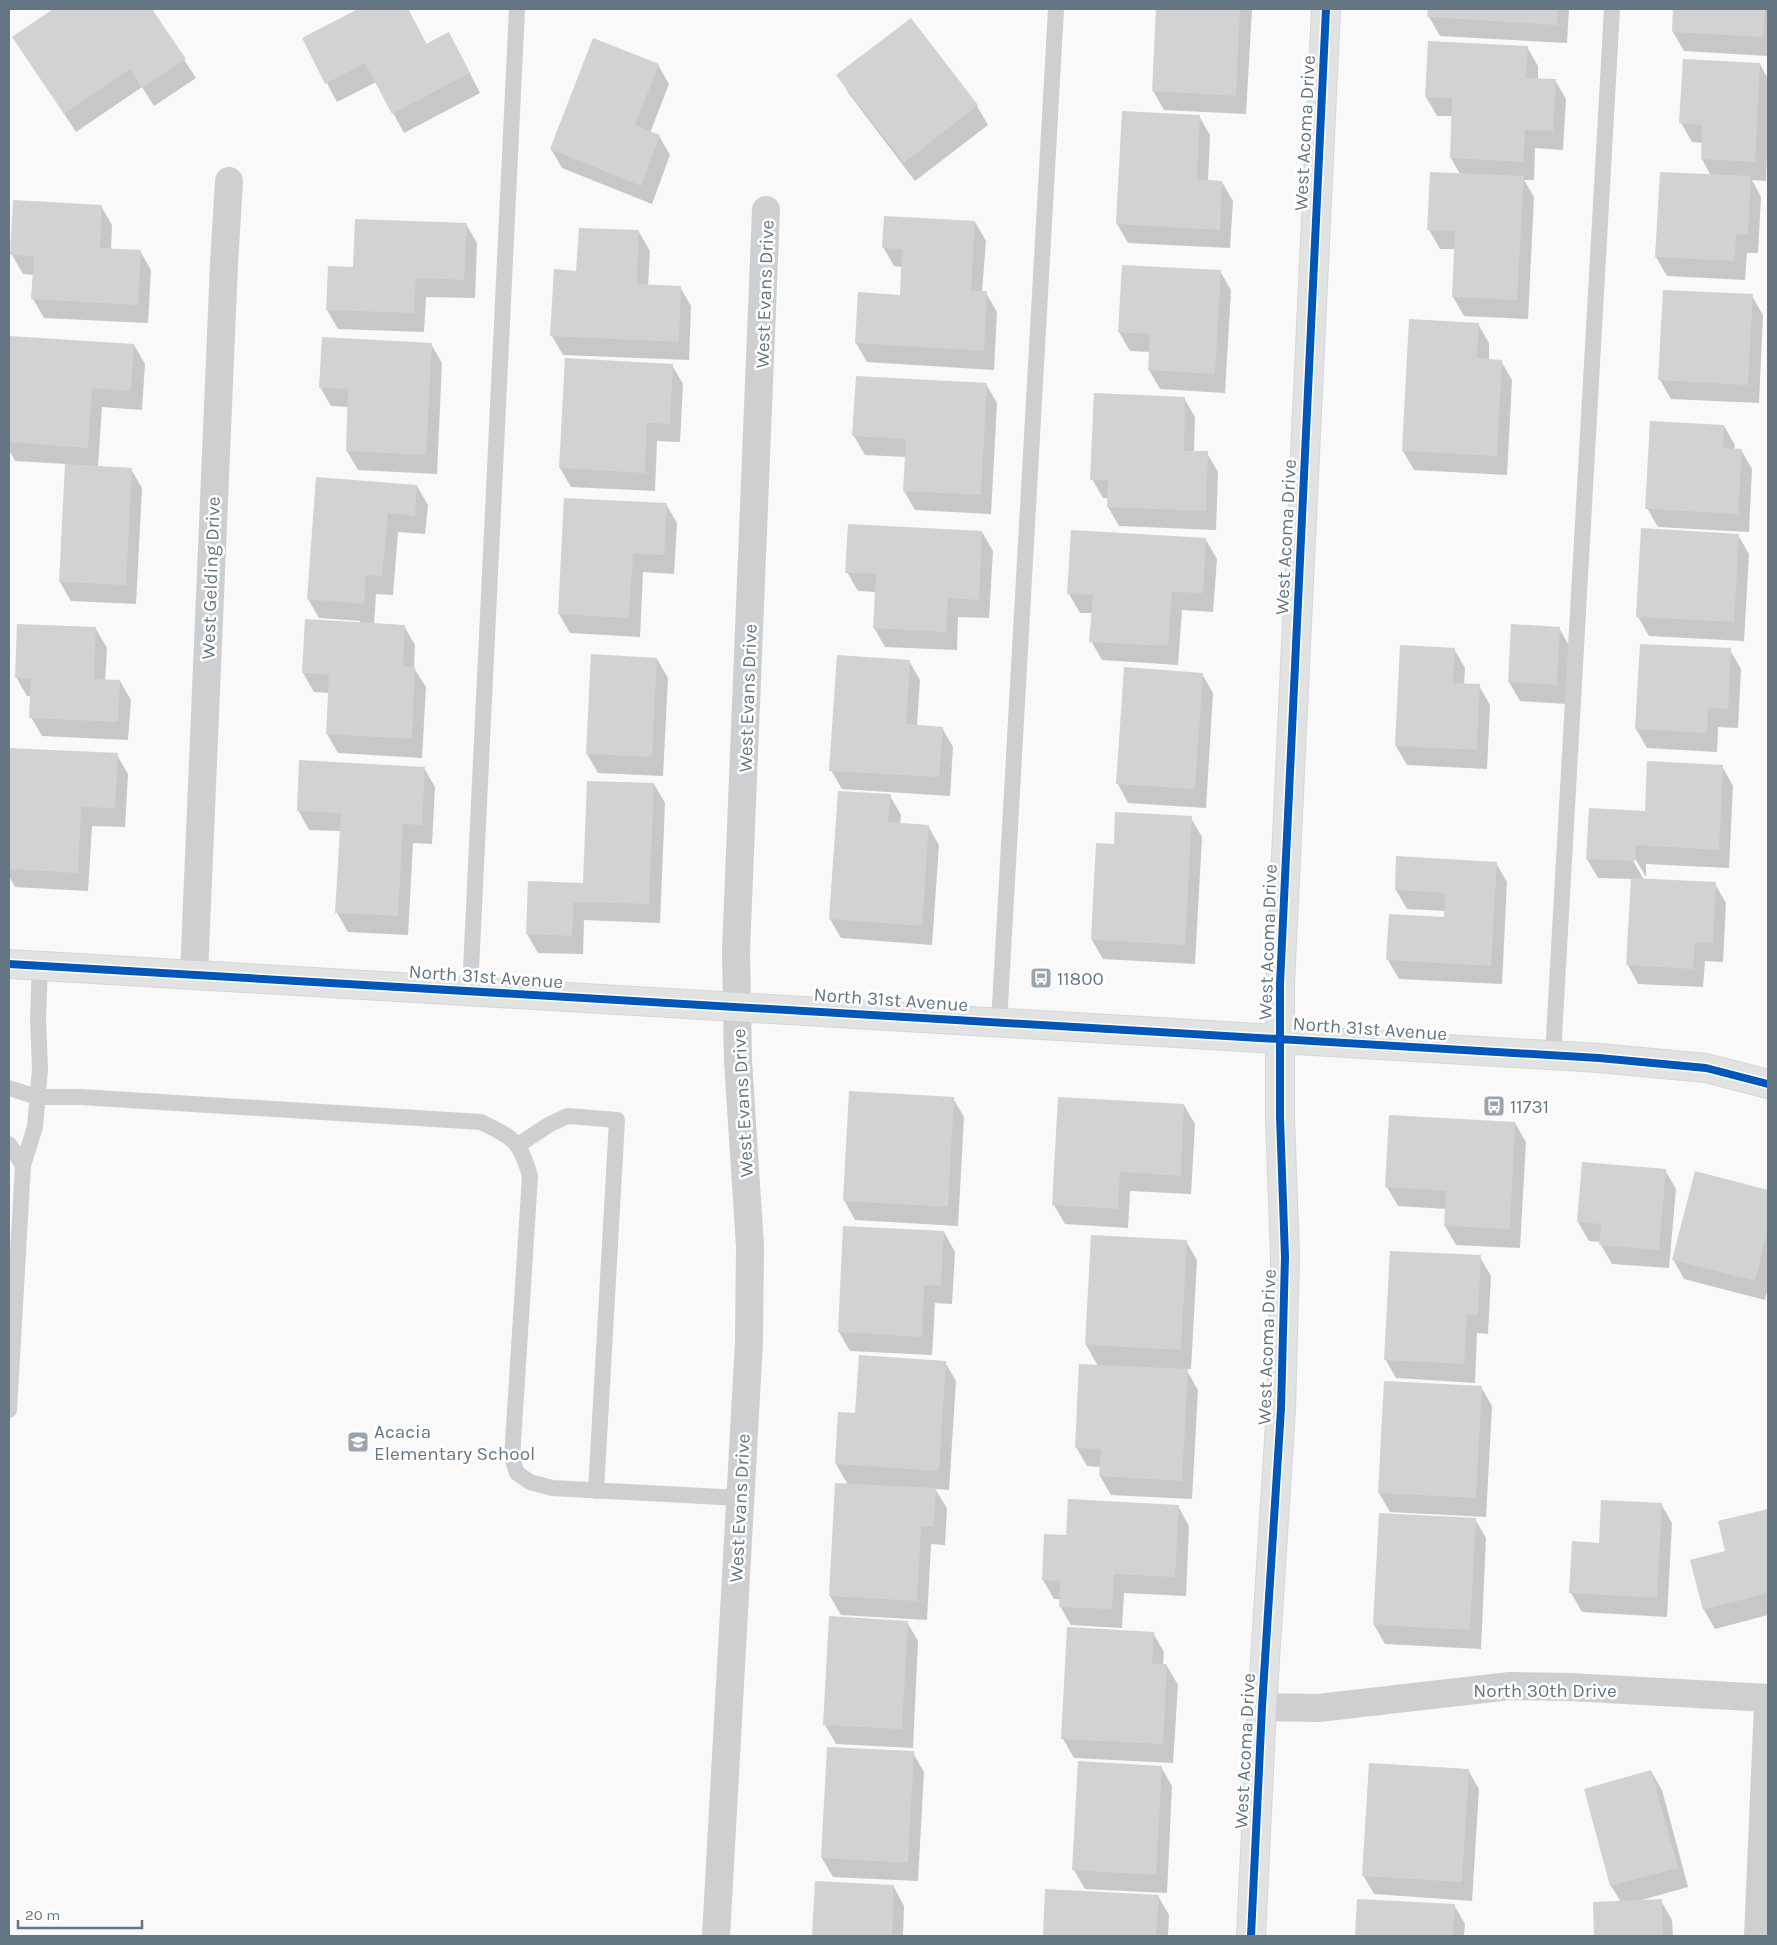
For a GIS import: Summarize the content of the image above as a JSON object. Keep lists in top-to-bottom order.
{
  "streets": {
    "street": [
      "West Acoma Drive",
      "West Evans Drive",
      "West Gelding Drive",
      "North 31st Avenue",
      "North 30th Drive"
    ]
  },
  "crossings": [
    ["West Acoma Drive", "North 31st Avenue"],
    ["West Acoma Drive", "North 30th Drive"],
    ["West Evans Drive", "North 31st Avenue"],
    ["West Gelding Drive", "North 31st Avenue"]
  ],
  "places": {
    "bus stop": ["11800", "11731"],
    "school or university": ["Acacia Elementary School"]
  },
  "scale_bar": "20 m"
}
